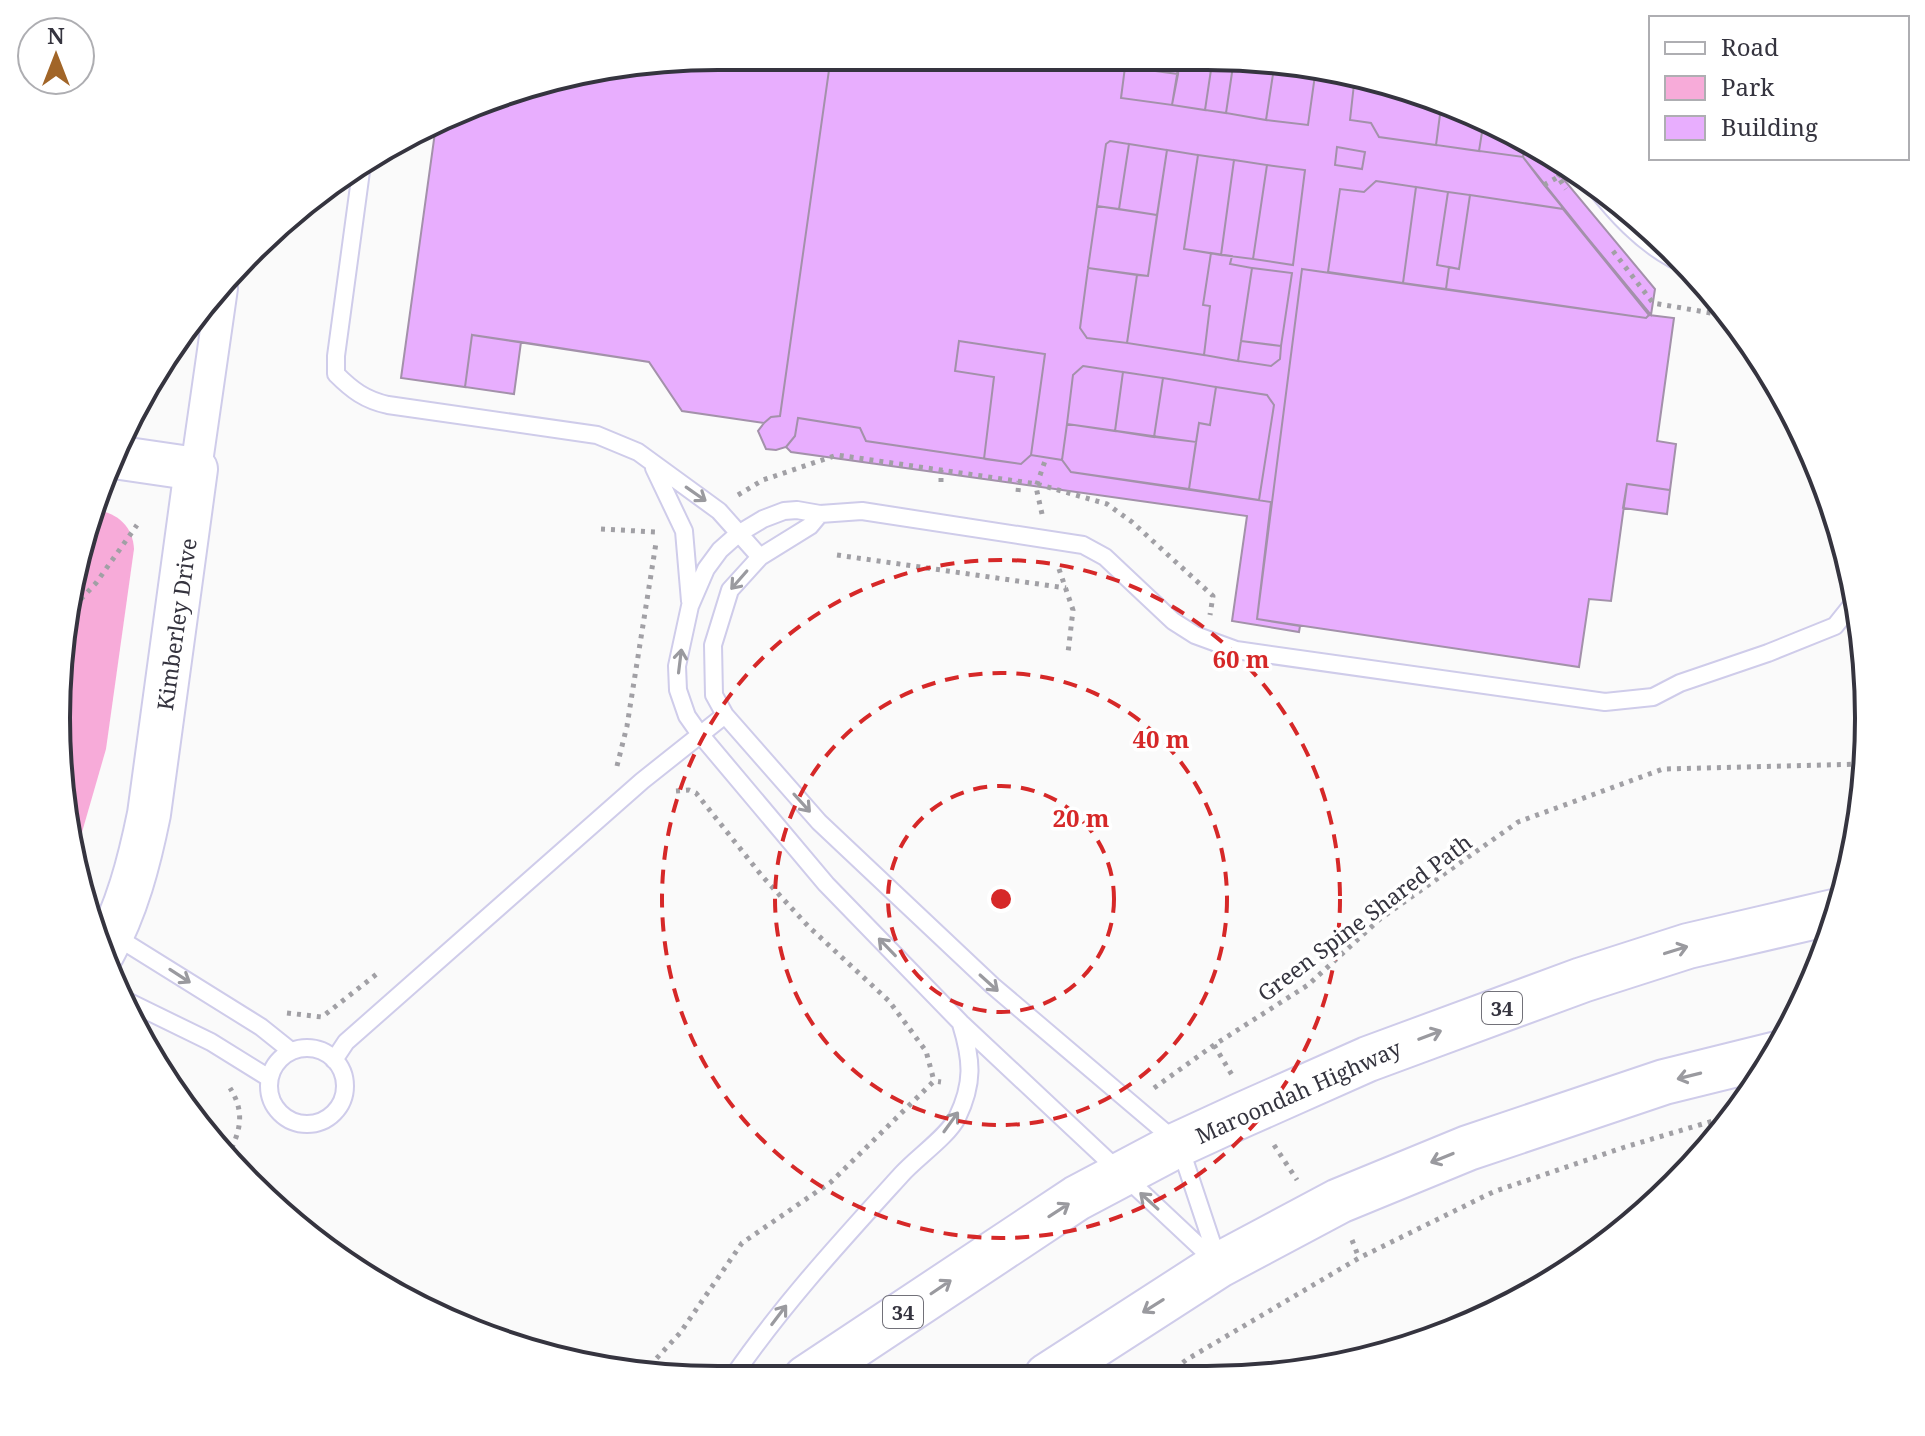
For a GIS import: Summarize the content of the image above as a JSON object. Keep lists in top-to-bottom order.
{
  "streets": {
    "highway": ["34", "Maroondah Highway"],
    "main road": ["Kimberley Drive"],
    "path": ["Green Spine Shared Path"]
  },
  "legend": ["Road", "Park", "Building"],
  "north": "top",
  "rings": ["60 m", "40 m", "20 m"]
}
